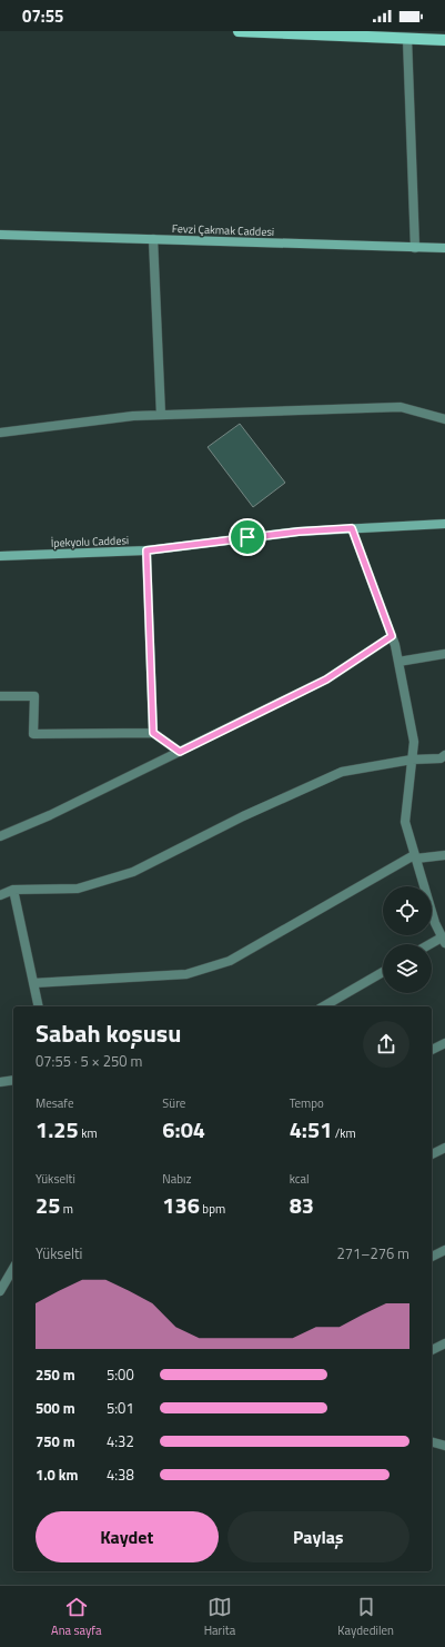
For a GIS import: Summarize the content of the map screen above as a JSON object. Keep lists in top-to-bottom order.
{
  "streets": {
    "street": ["Fevzi Çakmak Caddesi", "İpekyolu Caddesi"]
  },
  "page": {
    "status": "07:55",
    "heading": ["Sabah koşusu", "07:55 · 5 × 250 m"],
    "stats": [
      ["Mesafe", "1.25 km"],
      ["Süre", "6:04"],
      ["Tempo", "4:51 /km"],
      ["Yükselti", "25 m"],
      ["Nabız", "136 bpm"],
      ["kcal", "83"]
    ],
    "chart": ["Yükselti", "271–276 m"],
    "list": [
      {
        "name": "250 m",
        "note": "5:00"
      },
      {
        "name": "500 m",
        "note": "5:01"
      },
      {
        "name": "750 m",
        "note": "4:32"
      },
      {
        "name": "1.0 km",
        "note": "4:38"
      }
    ],
    "buttons": ["Kaydet", "Paylaş"],
    "tabs": ["Ana sayfa", "Harita", "Kaydedilen"]
  }
}
